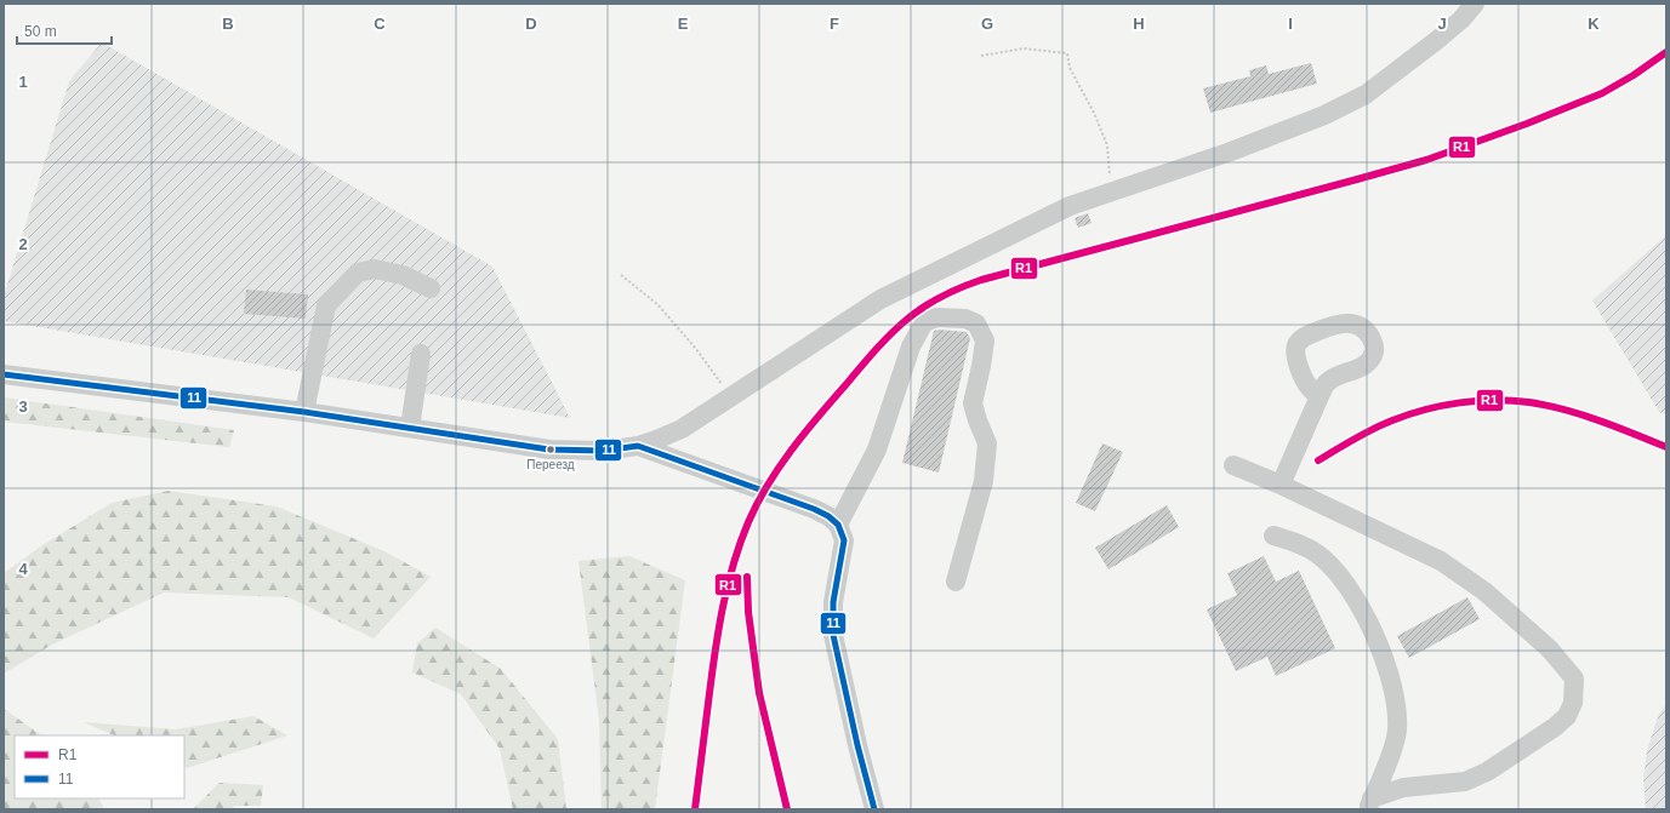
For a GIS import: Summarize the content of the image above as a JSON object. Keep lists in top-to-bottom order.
{
  "places": ["Переезд"],
  "lines": ["transit line R1", "transit line 11"],
  "legend": ["R1", "11"],
  "scale_bar": "50 m",
  "grid": {
    "columns": [
      "B",
      "C",
      "D",
      "E",
      "F",
      "G",
      "H",
      "I",
      "J",
      "K"
    ],
    "rows": [
      "1",
      "2",
      "3",
      "4"
    ]
  }
}
